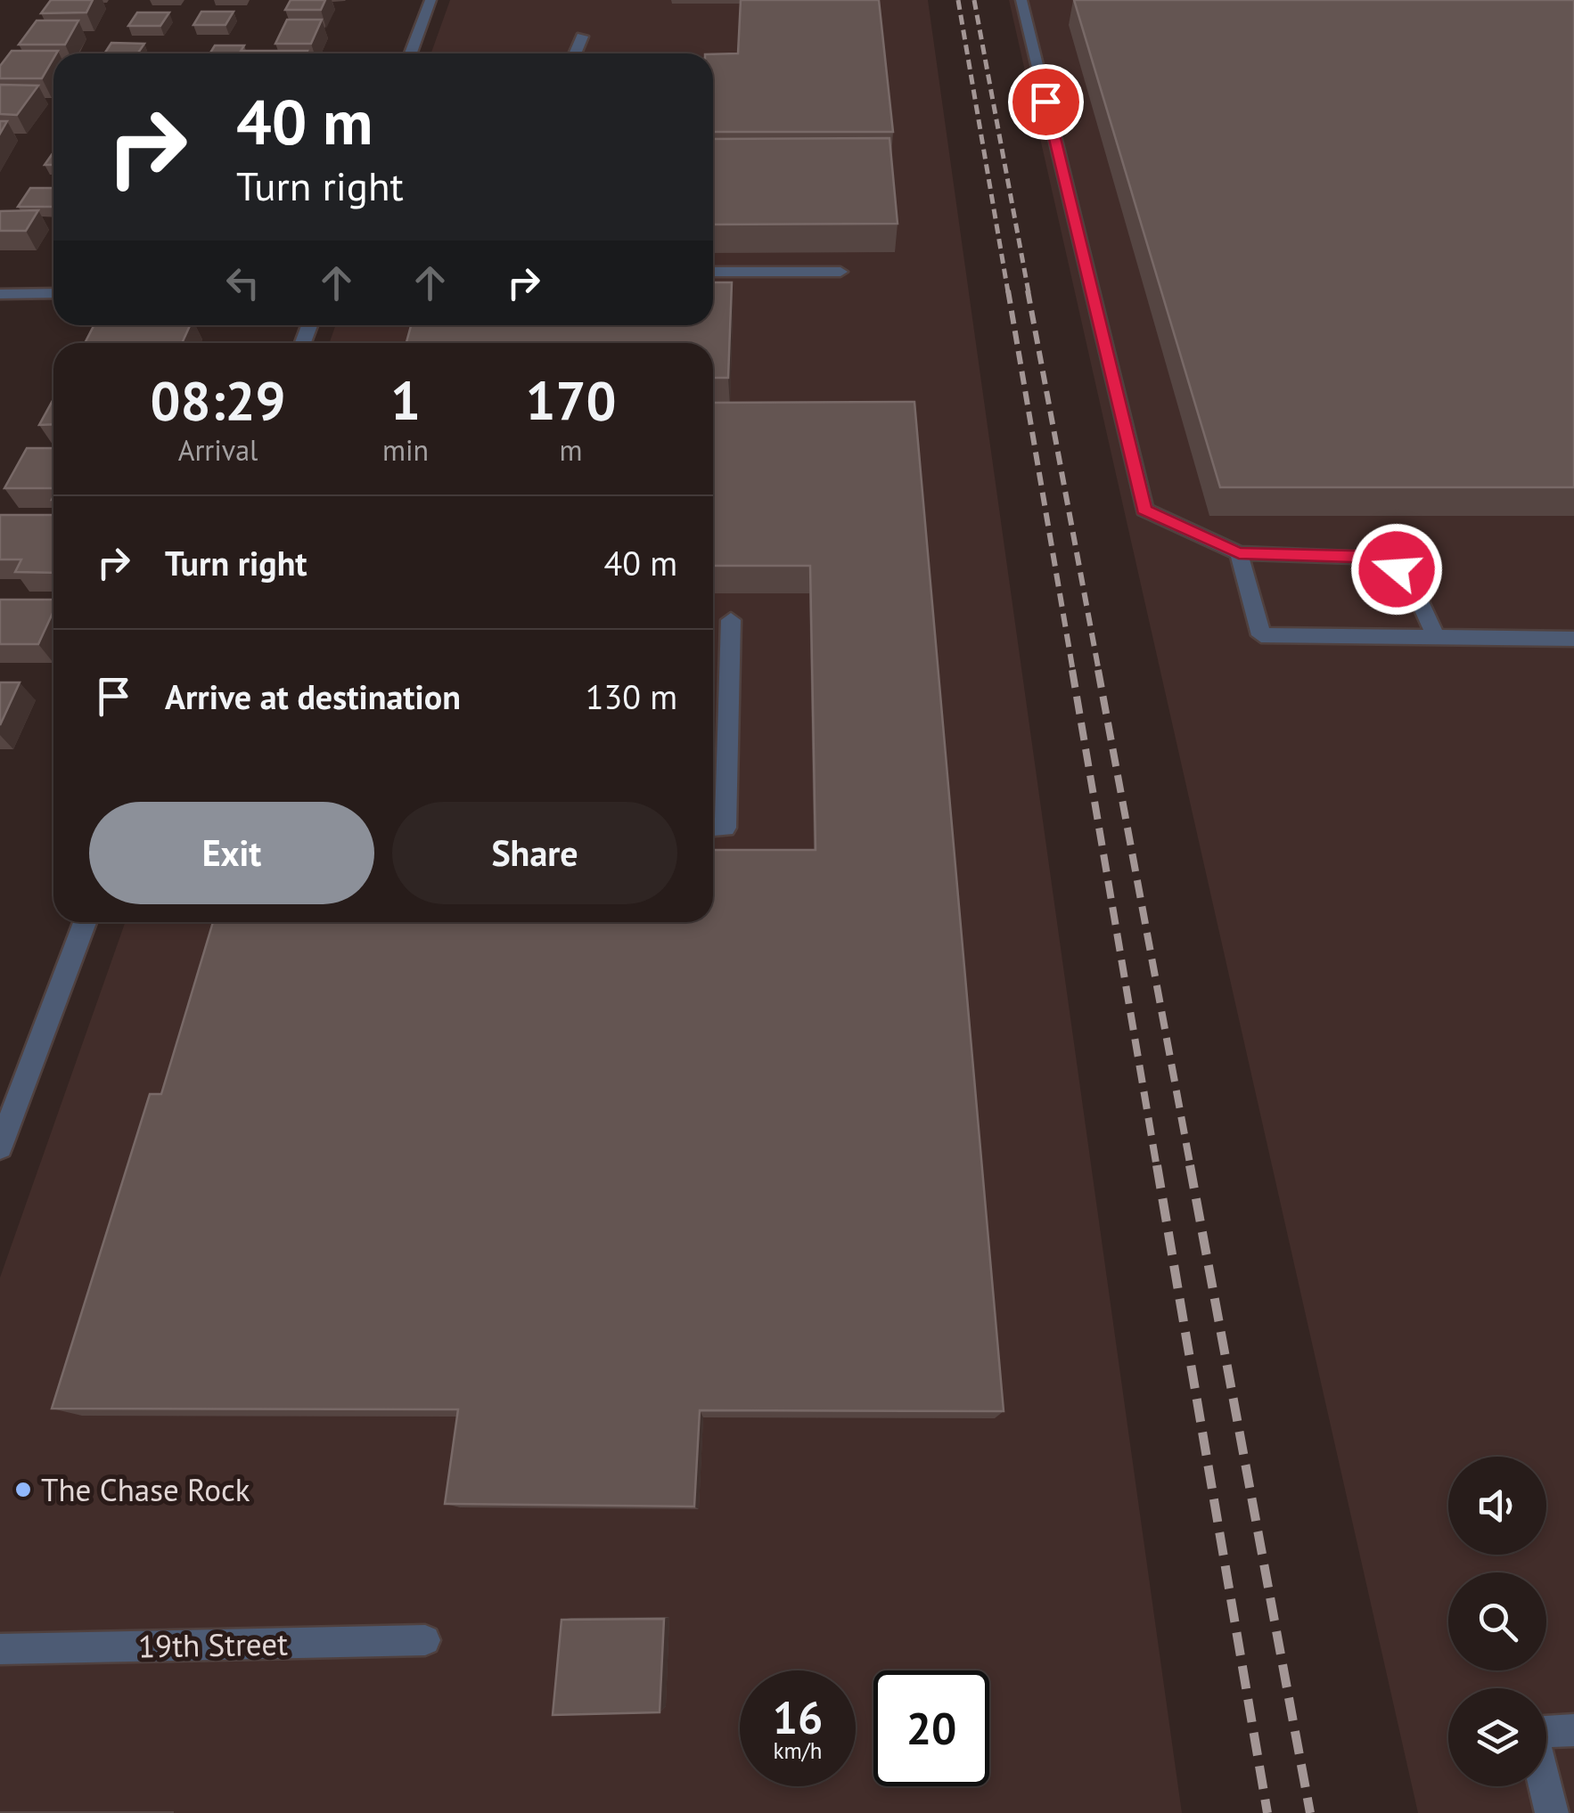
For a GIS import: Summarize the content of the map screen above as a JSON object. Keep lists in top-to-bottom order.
{
  "streets": {
    "street": ["19th Street"]
  },
  "places": ["The Chase Rock"],
  "page": {
    "turn": ["40 m", "Turn right"],
    "eta": [
      "08:29",
      "Arrival",
      "1",
      "min",
      "170",
      "m"
    ],
    "list": [
      {
        "name": "Turn right",
        "value": "40 m"
      },
      {
        "name": "Arrive at destination",
        "value": "130 m"
      }
    ],
    "buttons": ["Exit", "Share"],
    "speed": "16 km/h",
    "limit": "20"
  }
}
